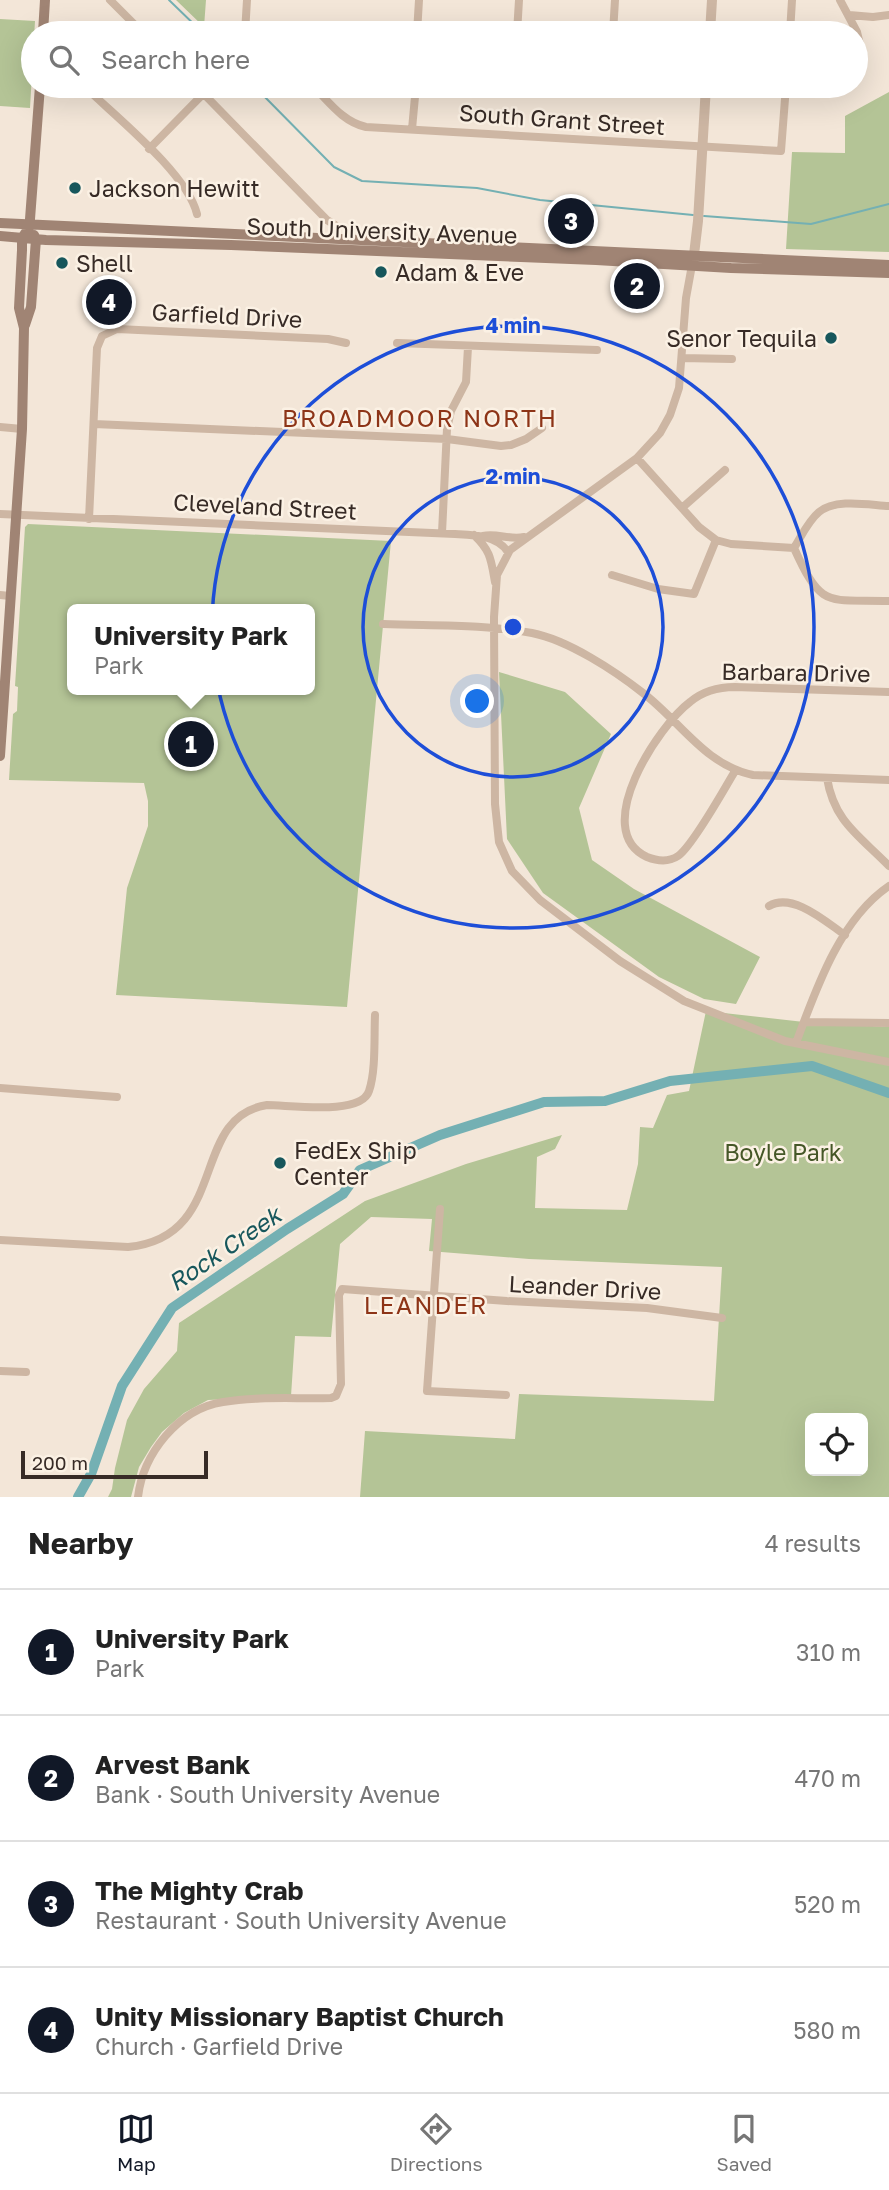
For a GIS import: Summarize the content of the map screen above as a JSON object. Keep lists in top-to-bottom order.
{
  "streets": {
    "main road": ["South University Avenue"],
    "street": [
      "South Grant Street",
      "Garfield Drive",
      "Cleveland Street",
      "Barbara Drive",
      "Leander Drive"
    ]
  },
  "districts": ["BROADMOOR NORTH", "LEANDER"],
  "water": ["Rock Creek"],
  "parks": ["Boyle Park"],
  "places": [
    "Jackson Hewitt",
    "Shell",
    "Adam & Eve",
    "Senor Tequila",
    "FedEx Ship Center"
  ],
  "scale_bar": "200 m",
  "page": {
    "search": "Search here",
    "pins": [
      "3",
      "2",
      "4",
      "1"
    ],
    "popup": ["University Park", "Park"],
    "scale": "200 m",
    "heading": ["Nearby", "4 results"],
    "list": [
      {
        "mark": "1",
        "name": "University Park",
        "note": "Park",
        "value": "310 m"
      },
      {
        "mark": "2",
        "name": "Arvest Bank",
        "note": "Bank · South University Avenue",
        "value": "470 m"
      },
      {
        "mark": "3",
        "name": "The Mighty Crab",
        "note": "Restaurant · South University Avenue",
        "value": "520 m"
      },
      {
        "mark": "4",
        "name": "Unity Missionary Baptist Church",
        "note": "Church · Garfield Drive",
        "value": "580 m"
      }
    ],
    "nav": ["Map", "Directions", "Saved"]
  },
  "rings": ["4 min", "2 min"]
}
